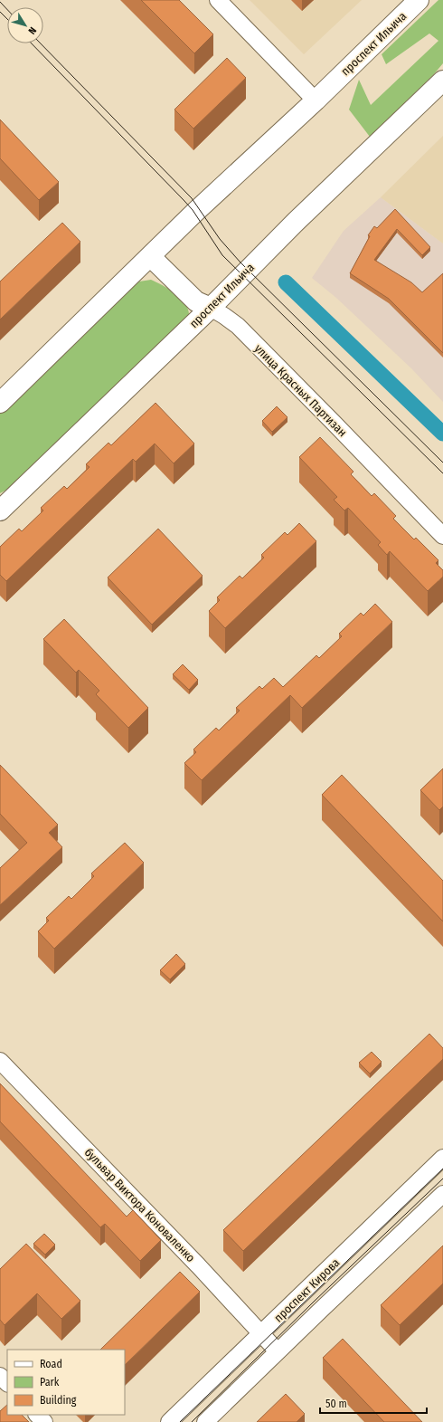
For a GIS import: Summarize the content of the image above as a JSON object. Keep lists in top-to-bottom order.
{
  "streets": {
    "street": [
      "проспект Ильича",
      "улица Красных Партизан",
      "бульвар Виктора Коноваленко",
      "проспект Кирова"
    ]
  },
  "crossings": [
    ["проспект Ильича", "улица Красных Партизан"],
    ["бульвар Виктора Коноваленко", "проспект Кирова"]
  ],
  "legend": ["Road", "Park", "Building"],
  "scale_bar": "50 m",
  "north": "bottom right"
}
